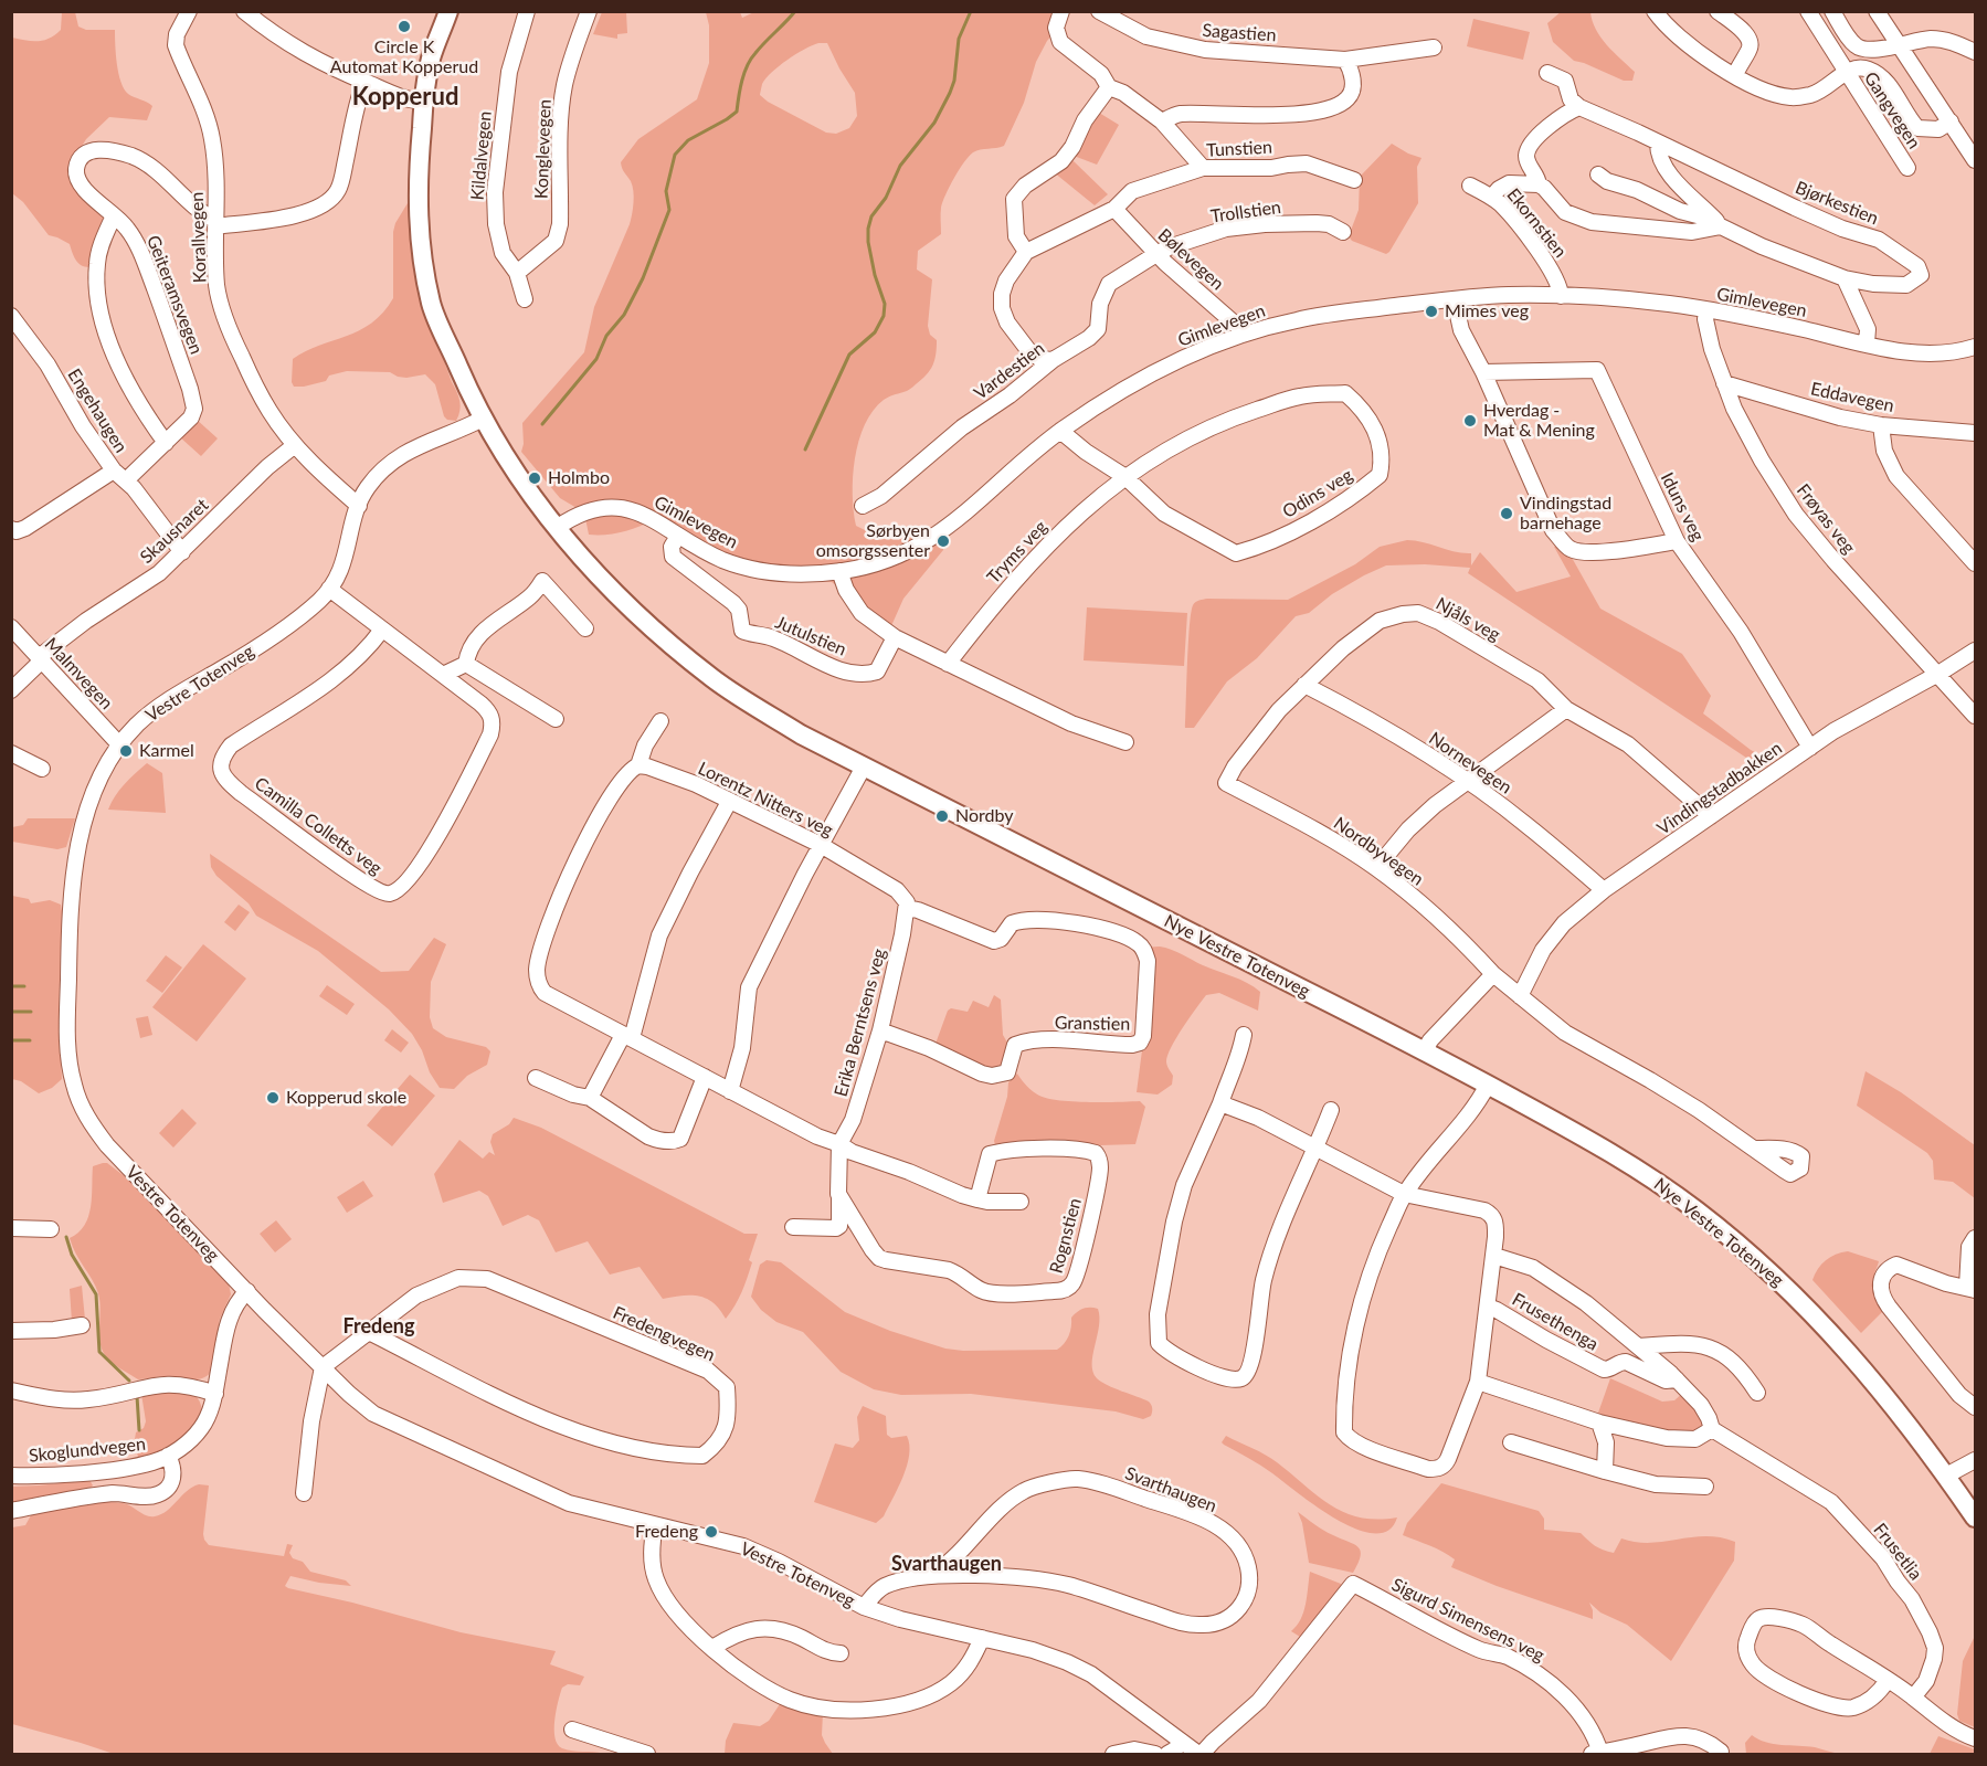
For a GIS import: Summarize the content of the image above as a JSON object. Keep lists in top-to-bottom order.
{
  "streets": {
    "main road": ["Nye Vestre Totenveg"],
    "street": [
      "Sagastien",
      "Gangvegen",
      "Konglevegen",
      "Tunstien",
      "Kildalvegen",
      "Bjørkestien",
      "Trollstien",
      "Ekornstien",
      "Korallvegen",
      "Bølevegen",
      "Geiteramsvegen",
      "Gimlevegen",
      "Vardestien",
      "Eddavegen",
      "Engehaugen",
      "Odins veg",
      "Iduns veg",
      "Frøyas veg",
      "Skausnaret",
      "Tryms veg",
      "Njåls veg",
      "Jutulstien",
      "Malmvegen",
      "Vestre Totenveg",
      "Nornevegen",
      "Vindingstadbakken",
      "Lorentz Nitters veg",
      "Camilla Colletts veg",
      "Nordbyvegen",
      "Erika Berntsens veg",
      "Granstien",
      "Rognstien",
      "Frusethenga",
      "Fredengvegen",
      "Skoglundvegen",
      "Svarthaugen",
      "Frusetlia",
      "Sigurd Simensens veg"
    ]
  },
  "crossings": [
    ["Konglevegen", "Kildalvegen"],
    ["Tunstien", "Bølevegen"],
    ["Tunstien", "Vardestien"],
    ["Trollstien", "Bølevegen"],
    ["Trollstien", "Vardestien"],
    ["Ekornstien", "Gimlevegen"],
    ["Korallvegen", "Geiteramsvegen"],
    ["Korallvegen", "Skausnaret"],
    ["Korallvegen", "Vestre Totenveg"],
    ["Bølevegen", "Gimlevegen"],
    ["Bølevegen", "Vardestien"],
    ["Geiteramsvegen", "Engehaugen"],
    ["Gimlevegen", "Odins veg"],
    ["Gimlevegen", "Frøyas veg"],
    ["Gimlevegen", "Jutulstien"],
    ["Gimlevegen", "Nye Vestre Totenveg"],
    ["Eddavegen", "Frøyas veg"],
    ["Engehaugen", "Skausnaret"],
    ["Odins veg", "Tryms veg"],
    ["Iduns veg", "Vindingstadbakken"],
    ["Frøyas veg", "Vindingstadbakken"],
    ["Skausnaret", "Malmvegen"],
    ["Njåls veg", "Nornevegen"],
    ["Njåls veg", "Vindingstadbakken"],
    ["Njåls veg", "Nordbyvegen"],
    ["Malmvegen", "Vestre Totenveg"],
    ["Vestre Totenveg", "Camilla Colletts veg"],
    ["Vestre Totenveg", "Nye Vestre Totenveg"],
    ["Vestre Totenveg", "Fredengvegen"],
    ["Vestre Totenveg", "Skoglundvegen"],
    ["Vestre Totenveg", "Svarthaugen"],
    ["Vestre Totenveg", "Sigurd Simensens veg"],
    ["Nornevegen", "Vindingstadbakken"],
    ["Vindingstadbakken", "Nordbyvegen"],
    ["Lorentz Nitters veg", "Erika Berntsens veg"],
    ["Lorentz Nitters veg", "Granstien"],
    ["Erika Berntsens veg", "Granstien"],
    ["Frusethenga", "Frusetlia"]
  ],
  "districts": ["Kopperud", "Fredeng", "Svarthaugen"],
  "places": [
    "Circle K Automat Kopperud",
    "Mimes veg",
    "Hverdag - Mat & Mening",
    "Holmbo",
    "Vindingstad barnehage",
    "Sørbyen omsorgssenter",
    "Karmel",
    "Nordby",
    "Kopperud skole",
    "Fredeng"
  ]
}
